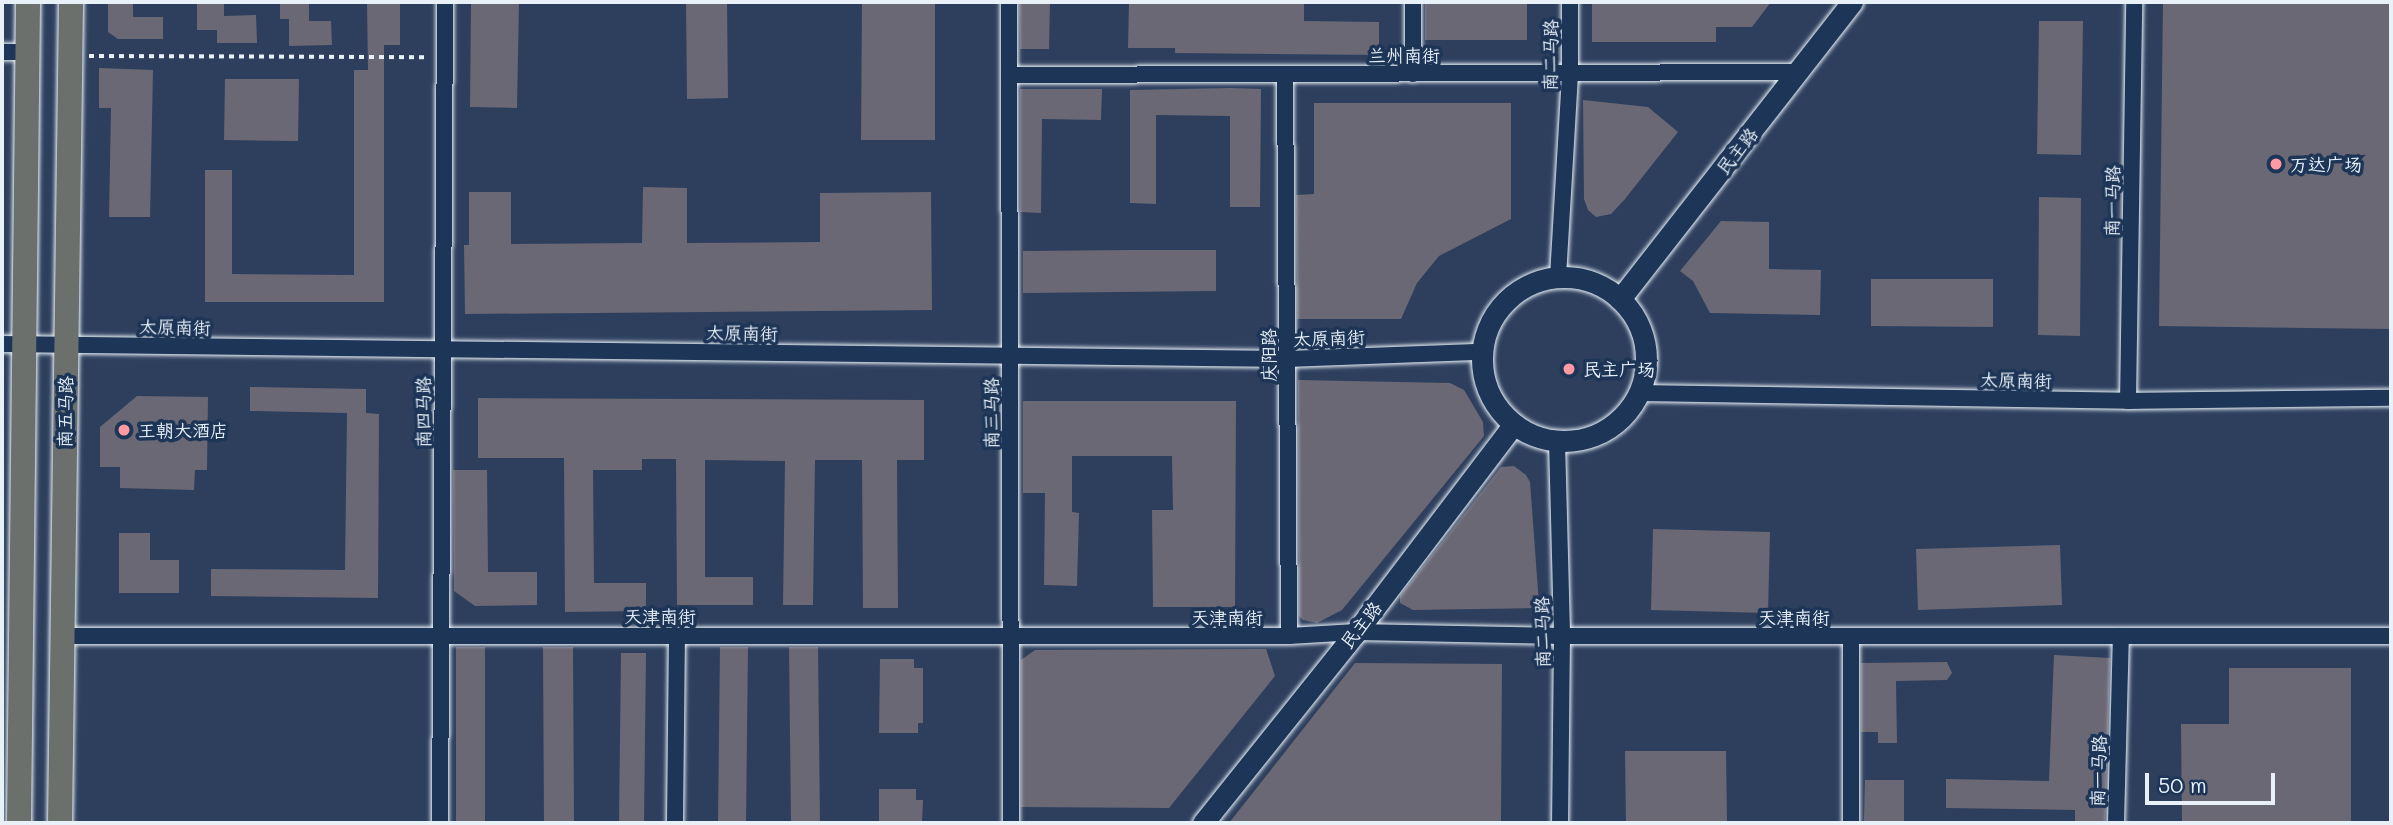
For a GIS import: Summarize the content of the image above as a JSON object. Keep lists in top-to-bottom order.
{
  "streets": {
    "main road": ["南五马路"],
    "street": [
      "兰州南街",
      "南二马路",
      "民主路",
      "南一马路",
      "太原南街",
      "庆阳路",
      "南四马路",
      "南三马路",
      "天津南街"
    ]
  },
  "crossings": [
    ["兰州南街", "南二马路"],
    ["兰州南街", "民主路"],
    ["兰州南街", "庆阳路"],
    ["兰州南街", "南三马路"],
    ["南二马路", "民主路"],
    ["南二马路", "太原南街"],
    ["南二马路", "天津南街"],
    ["民主路", "太原南街"],
    ["民主路", "天津南街"],
    ["南一马路", "太原南街"],
    ["南一马路", "天津南街"],
    ["太原南街", "庆阳路"],
    ["太原南街", "南五马路"],
    ["太原南街", "南四马路"],
    ["太原南街", "南三马路"],
    ["庆阳路", "天津南街"],
    ["南五马路", "天津南街"],
    ["南四马路", "天津南街"],
    ["南三马路", "天津南街"]
  ],
  "places": ["万达广场", "民主广场", "王朝大酒店"],
  "scale_bar": "50 m"
}
